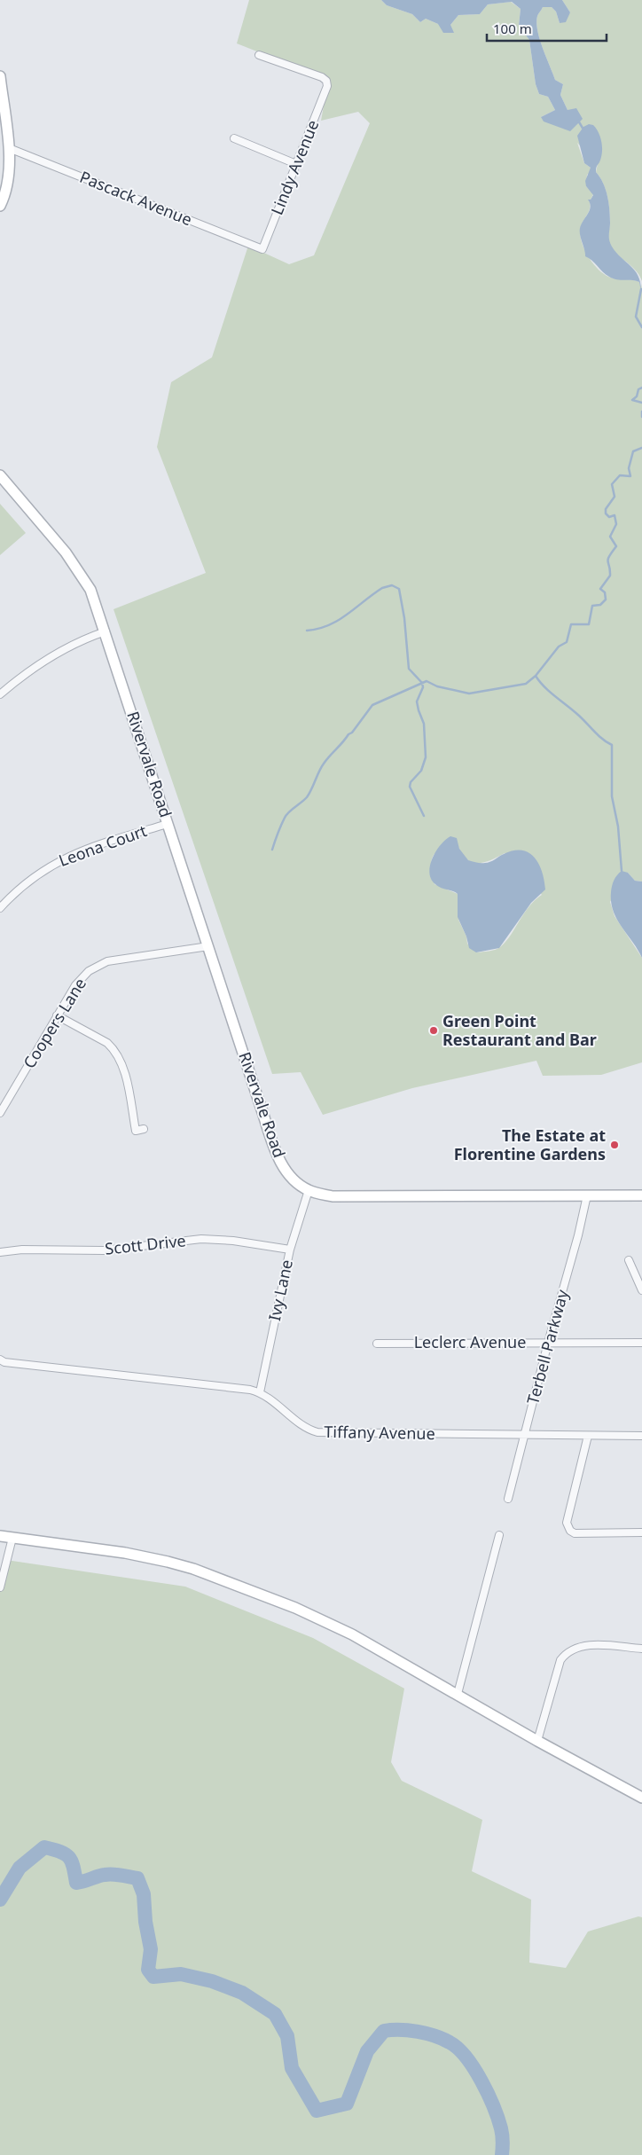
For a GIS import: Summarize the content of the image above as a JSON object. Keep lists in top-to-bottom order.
{
  "streets": {
    "street": [
      "Lindy Avenue",
      "Pascack Avenue",
      "Rivervale Road",
      "Leona Court",
      "Coopers Lane",
      "Scott Drive",
      "Ivy Lane",
      "Leclerc Avenue",
      "Terbell Parkway",
      "Tiffany Avenue"
    ]
  },
  "crossings": [
    ["Lindy Avenue", "Pascack Avenue"],
    ["Rivervale Road", "Leona Court"],
    ["Rivervale Road", "Coopers Lane"],
    ["Rivervale Road", "Ivy Lane"],
    ["Rivervale Road", "Terbell Parkway"],
    ["Scott Drive", "Ivy Lane"],
    ["Ivy Lane", "Tiffany Avenue"],
    ["Leclerc Avenue", "Terbell Parkway"],
    ["Terbell Parkway", "Tiffany Avenue"]
  ],
  "places": ["Green Point Restaurant and Bar", "The Estate at Florentine Gardens"],
  "scale_bar": "100 m"
}
